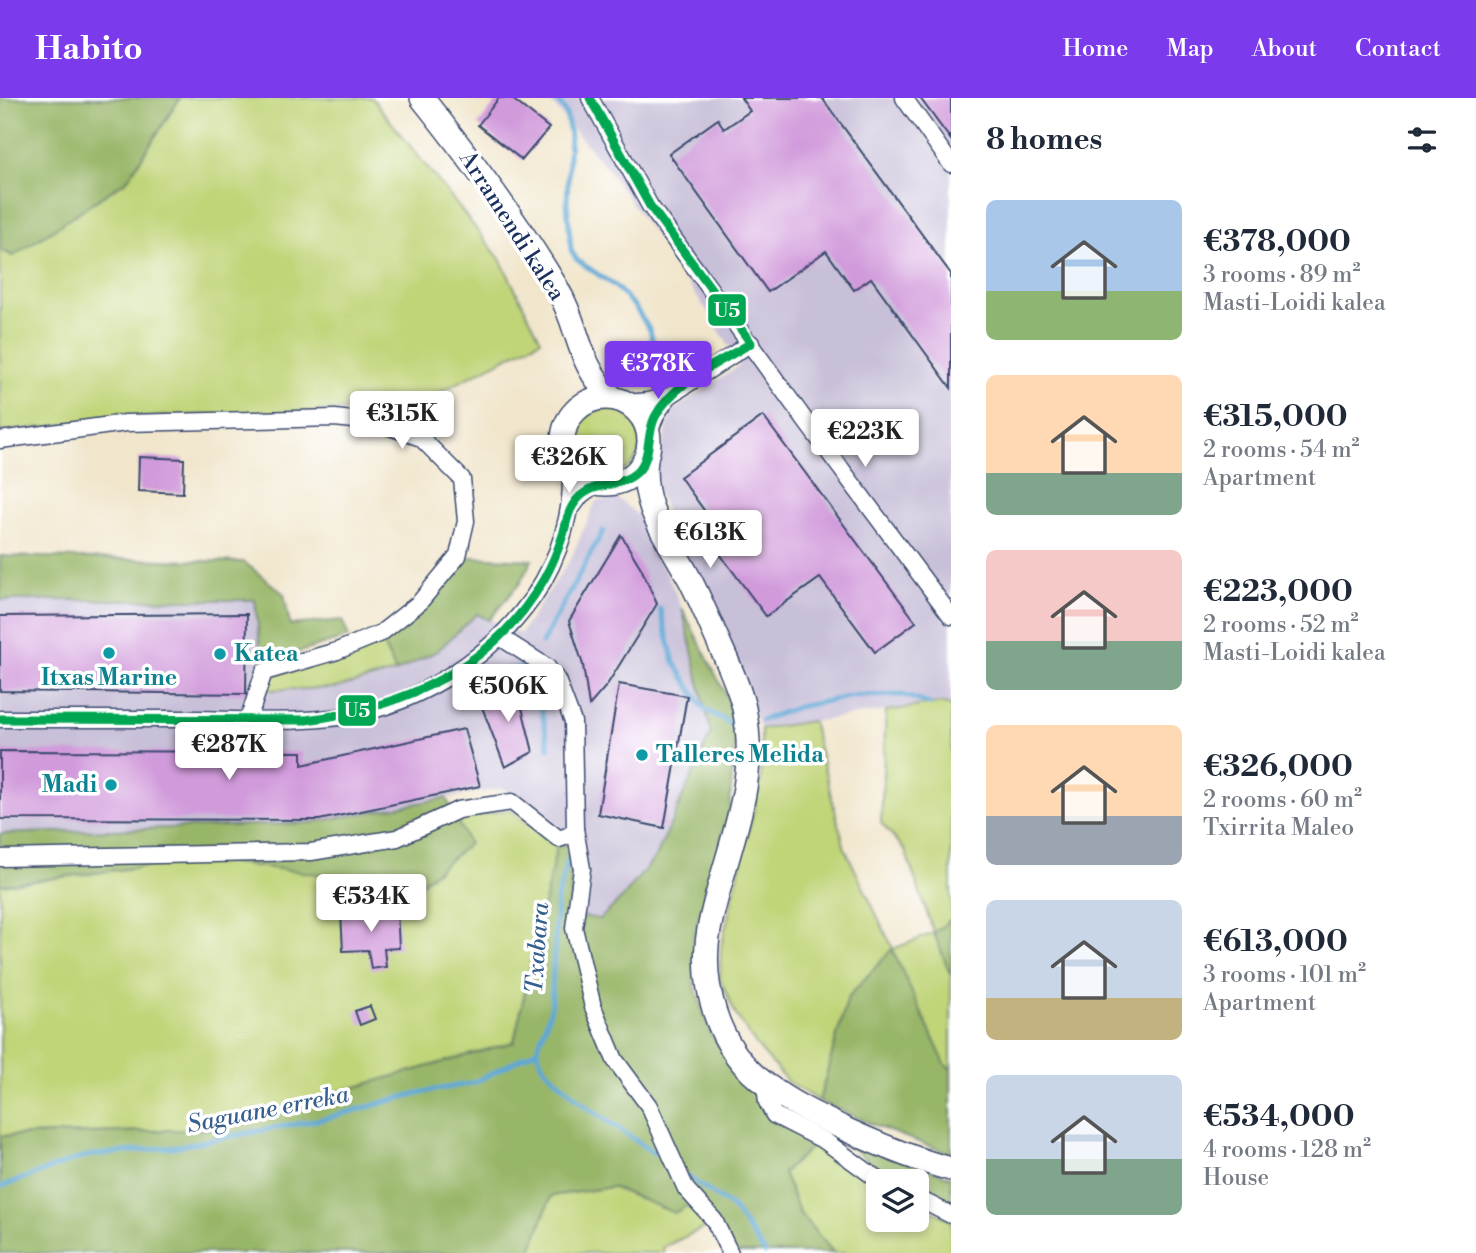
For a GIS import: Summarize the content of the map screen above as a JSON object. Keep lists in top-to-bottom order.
{
  "streets": {
    "street": ["Arramendi kalea"]
  },
  "water": ["Txabara", "Saguane erreka"],
  "places": [
    "Itxas Marine",
    "Katea",
    "Talleres Melida",
    "Madi"
  ],
  "lines": ["transit line U5"],
  "page": {
    "header": "Habito",
    "nav": [
      "Home",
      "Map",
      "About",
      "Contact"
    ],
    "heading": "8 homes",
    "list": [
      {
        "name": "€378,000",
        "note": "3 rooms · 89 m² · Masti-Loidi kalea"
      },
      {
        "name": "€315,000",
        "note": "2 rooms · 54 m² · Apartment"
      },
      {
        "name": "€223,000",
        "note": "2 rooms · 52 m² · Masti-Loidi kalea"
      },
      {
        "name": "€326,000",
        "note": "2 rooms · 60 m² · Txirrita Maleo"
      },
      {
        "name": "€613,000",
        "note": "3 rooms · 101 m² · Apartment"
      },
      {
        "name": "€534,000",
        "note": "4 rooms · 128 m² · House"
      }
    ],
    "price": [
      "€378K",
      "€315K",
      "€223K",
      "€326K",
      "€613K",
      "€506K",
      "€287K",
      "€534K"
    ]
  }
}
